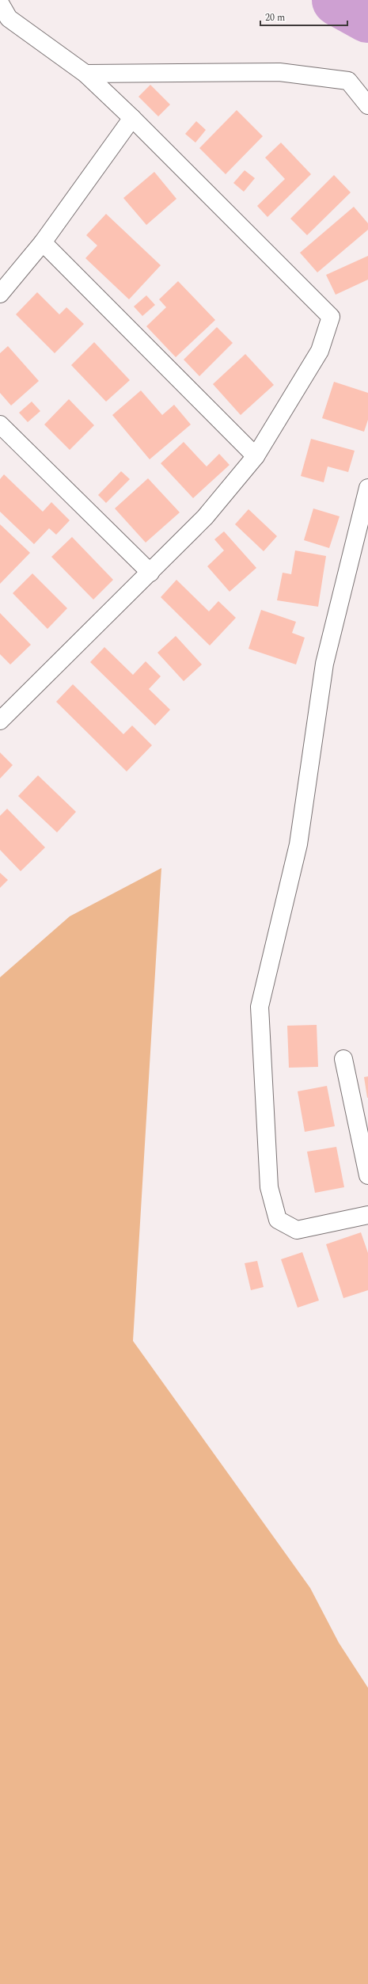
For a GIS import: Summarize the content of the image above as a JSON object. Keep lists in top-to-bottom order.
{
  "scale_bar": "20 m"
}
